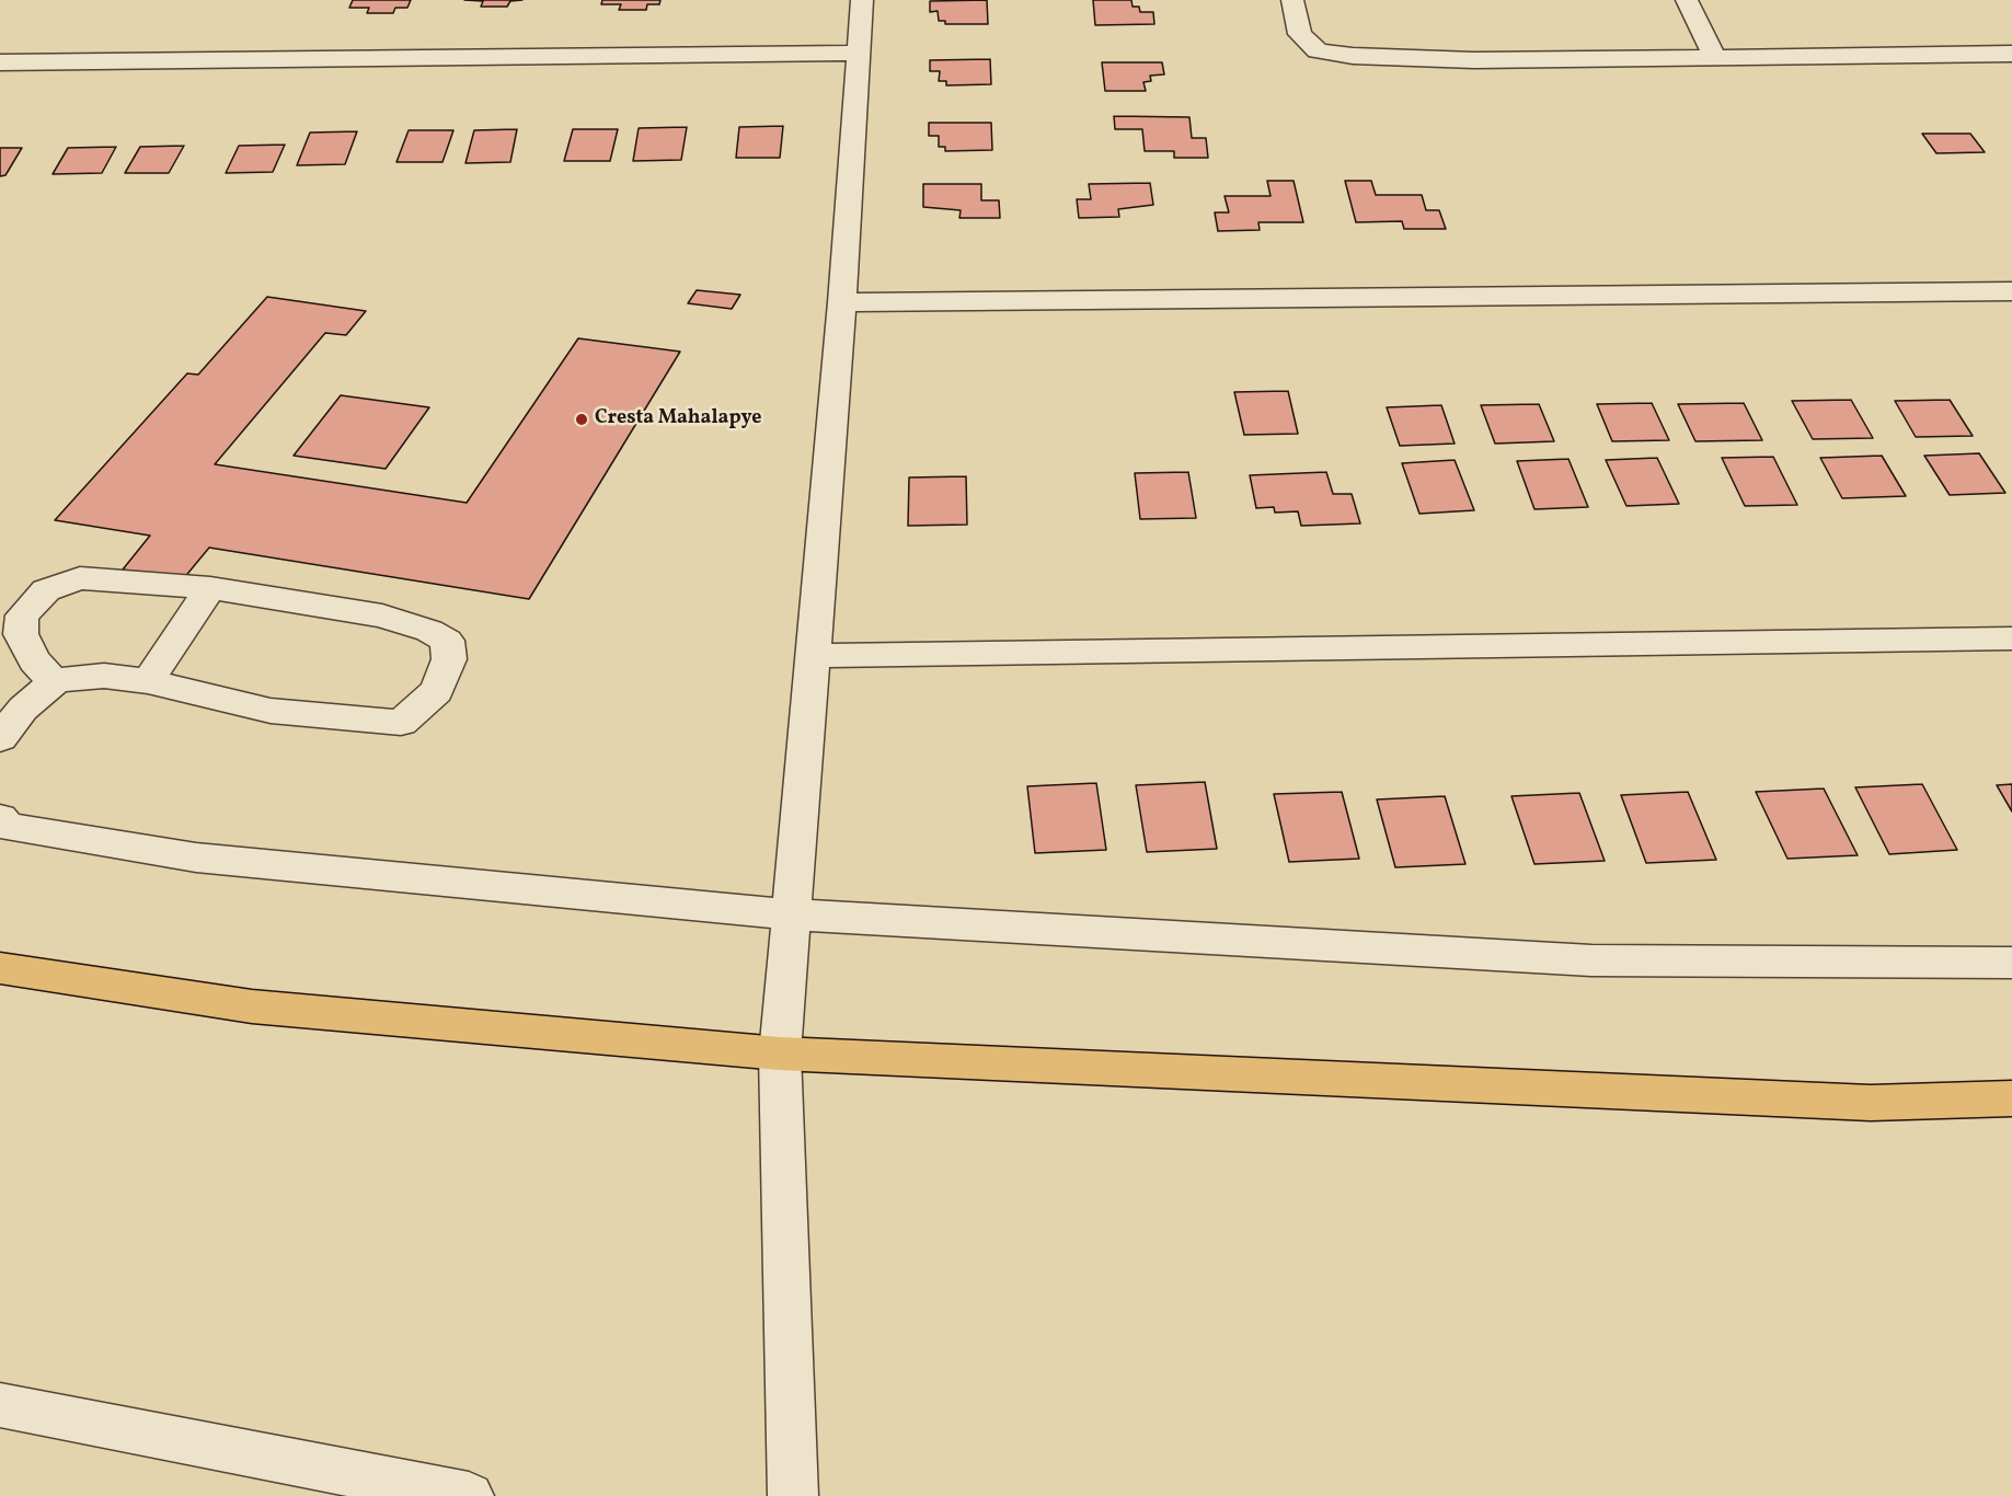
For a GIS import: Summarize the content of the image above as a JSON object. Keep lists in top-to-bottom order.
{
  "places": ["Cresta Mahalapye"]
}
